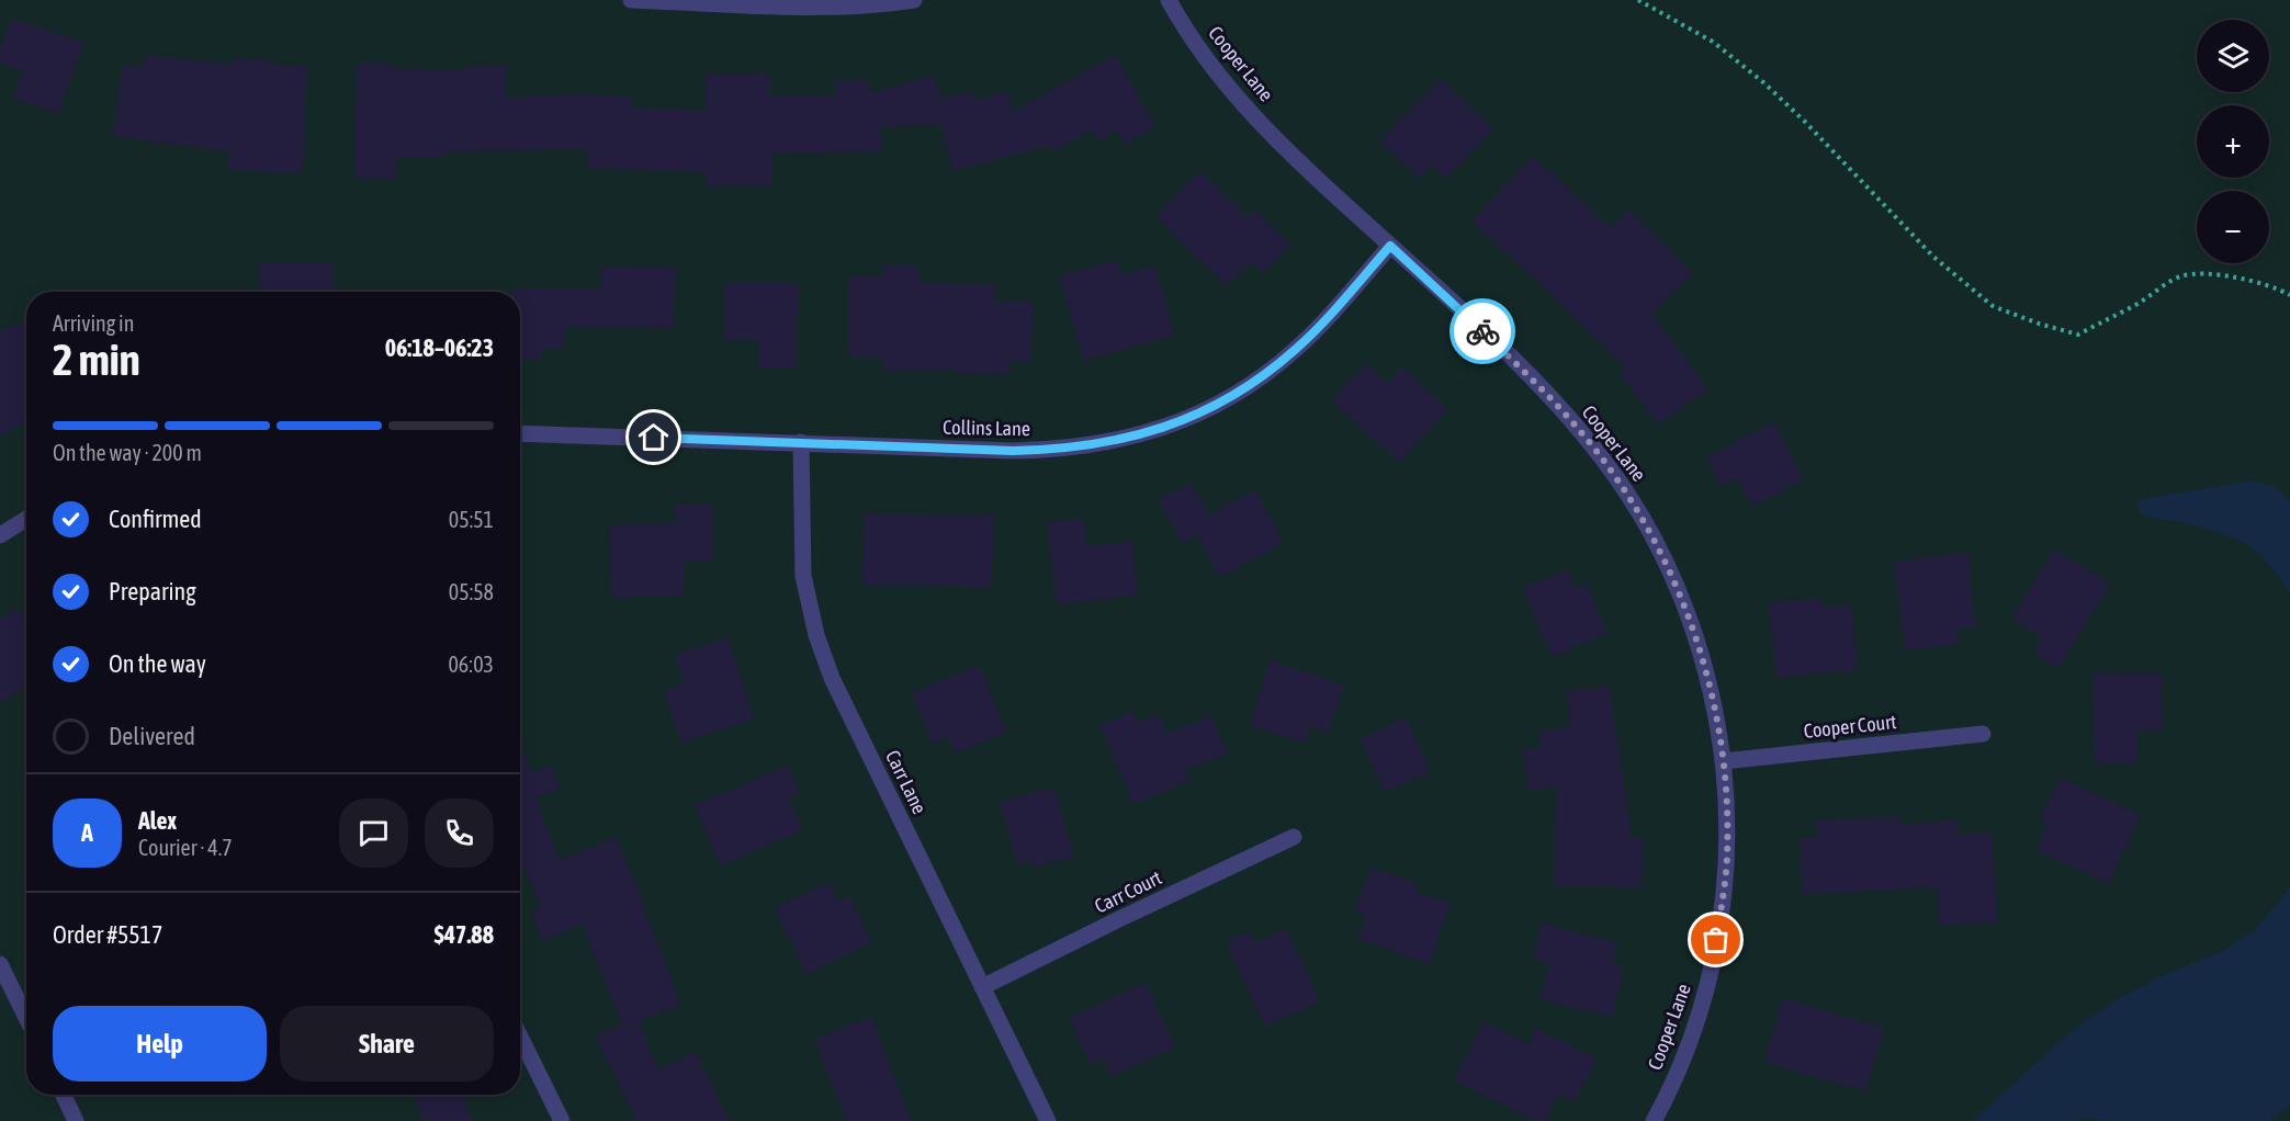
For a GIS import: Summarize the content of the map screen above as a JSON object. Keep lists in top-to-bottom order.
{
  "streets": {
    "street": [
      "Cooper Lane",
      "Collins Lane",
      "Cooper Court",
      "Carr Lane",
      "Carr Court"
    ]
  },
  "crossings": [
    ["Cooper Lane", "Collins Lane"],
    ["Cooper Lane", "Cooper Court"],
    ["Collins Lane", "Carr Lane"],
    ["Carr Lane", "Carr Court"]
  ],
  "page": {
    "map_buttons": ["+", "−"],
    "heading": ["2 min", "Arriving in", "06:18–06:23"],
    "panel": [
      "Alex",
      "Courier · 4.7",
      "Order #5517",
      "$47.88"
    ],
    "bar": "On the way · 200 m",
    "list": [
      ["Confirmed", "05:51"],
      ["Preparing", "05:58"],
      ["On the way", "06:03"],
      "Delivered"
    ],
    "round": "A",
    "buttons": ["Help", "Share"]
  }
}
